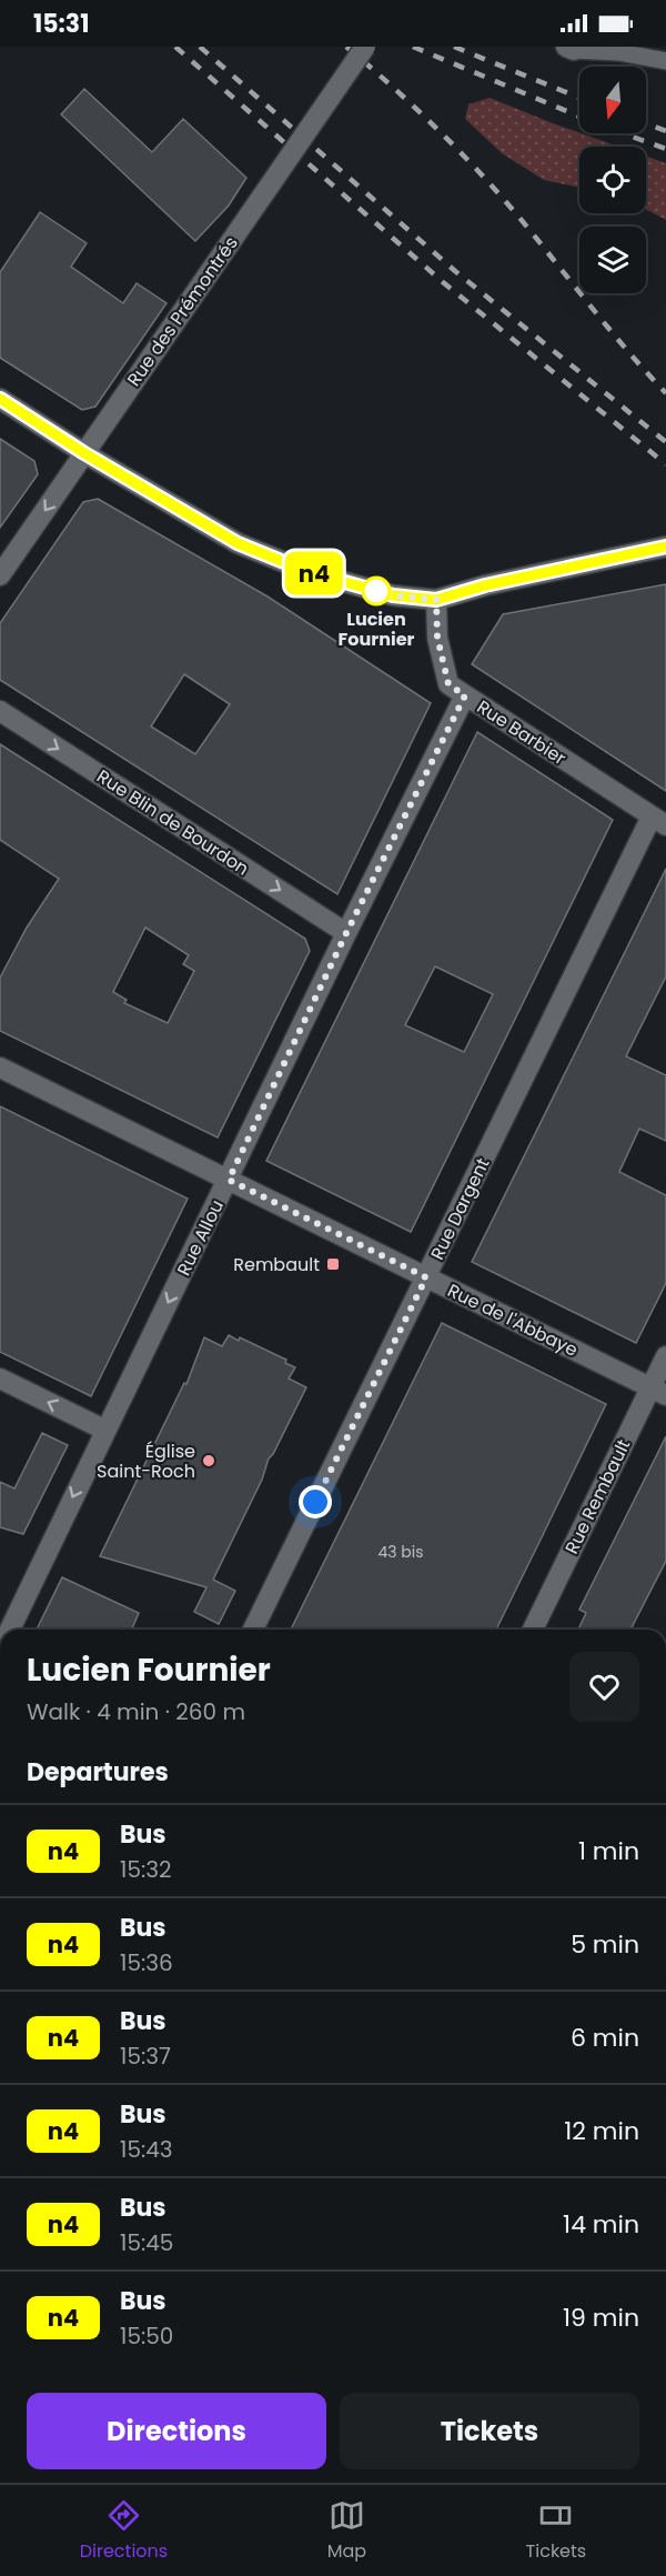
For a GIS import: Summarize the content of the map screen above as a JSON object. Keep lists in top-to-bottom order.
{
  "streets": {
    "street": [
      "Rue des Prémontrés",
      "Rue Barbier",
      "Rue Blin de Bourdon",
      "Rue Dargent",
      "Rue Allou",
      "Rue de l'Abbaye",
      "Rue Rembault"
    ]
  },
  "crossings": [
    ["Rue Barbier", "Rue Dargent"],
    ["Rue Barbier", "Rue Allou"],
    ["Rue Blin de Bourdon", "Rue Allou"],
    ["Rue Dargent", "Rue de l'Abbaye"],
    ["Rue Allou", "Rue de l'Abbaye"],
    ["Rue de l'Abbaye", "Rue Rembault"]
  ],
  "one_way": ["Rue Blin de Bourdon", "Rue Allou"],
  "places": {
    "other": ["Lucien Fournier", "Église Saint-Roch"],
    "transit": ["Rembault"]
  },
  "lines": ["bus line n4"],
  "house_numbers": ["43 bis"],
  "north": "bottom",
  "page": {
    "status": "15:31",
    "on_map": "n4",
    "heading": [
      ["Lucien Fournier", "Walk · 4 min · 260 m"],
      "Departures"
    ],
    "list": [
      {
        "mark": "n4",
        "name": "Bus",
        "note": "15:32",
        "value": "1 min"
      },
      {
        "mark": "n4",
        "name": "Bus",
        "note": "15:36",
        "value": "5 min"
      },
      {
        "mark": "n4",
        "name": "Bus",
        "note": "15:37",
        "value": "6 min"
      },
      {
        "mark": "n4",
        "name": "Bus",
        "note": "15:43",
        "value": "12 min"
      },
      {
        "mark": "n4",
        "name": "Bus",
        "note": "15:45",
        "value": "14 min"
      },
      {
        "mark": "n4",
        "name": "Bus",
        "note": "15:50",
        "value": "19 min"
      }
    ],
    "buttons": ["Directions", "Tickets"],
    "tabs": ["Directions", "Map", "Tickets"]
  }
}
